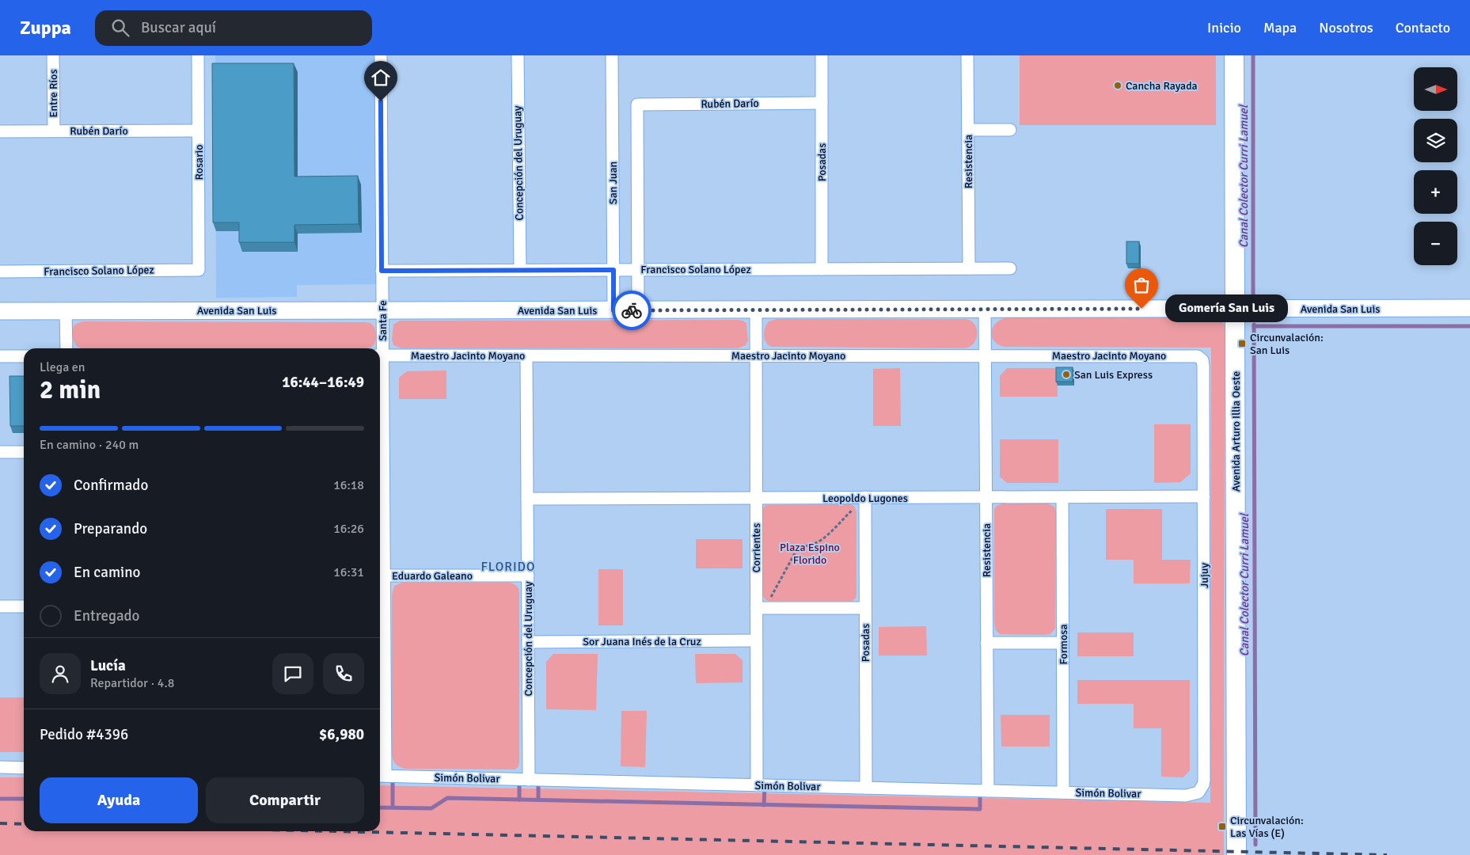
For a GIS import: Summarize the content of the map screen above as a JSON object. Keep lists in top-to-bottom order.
{
  "streets": {
    "main road": ["Avenida San Luis", "Avenida Arturo Illia Oeste"],
    "street": [
      "Entre Ríos",
      "Rubén Darío",
      "Resistencia",
      "Rosario",
      "Posadas",
      "Concepción del Uruguay",
      "San Juan",
      "Francisco Solano López",
      "Santa Fe",
      "Maestro Jacinto Moyano",
      "Leopoldo Lugones",
      "Corrientes",
      "Eduardo Galeano",
      "Jujuy",
      "Sor Juana Inés de la Cruz",
      "Formosa",
      "Simón Bolivar"
    ]
  },
  "crossings": [
    ["Entre Ríos", "Rubén Darío"],
    ["Rubén Darío", "Rosario"],
    ["Rubén Darío", "Posadas"],
    ["Rubén Darío", "Francisco Solano López"],
    ["Resistencia", "Francisco Solano López"],
    ["Resistencia", "Avenida San Luis"],
    ["Resistencia", "Maestro Jacinto Moyano"],
    ["Resistencia", "Leopoldo Lugones"],
    ["Resistencia", "Simón Bolivar"],
    ["Rosario", "Francisco Solano López"],
    ["Posadas", "Francisco Solano López"],
    ["Posadas", "Leopoldo Lugones"],
    ["Posadas", "Simón Bolivar"],
    ["Concepción del Uruguay", "Francisco Solano López"],
    ["Concepción del Uruguay", "Maestro Jacinto Moyano"],
    ["Concepción del Uruguay", "Leopoldo Lugones"],
    ["Concepción del Uruguay", "Eduardo Galeano"],
    ["Concepción del Uruguay", "Sor Juana Inés de la Cruz"],
    ["Concepción del Uruguay", "Simón Bolivar"],
    ["San Juan", "Francisco Solano López"],
    ["San Juan", "Avenida San Luis"],
    ["Francisco Solano López", "Santa Fe"],
    ["Avenida San Luis", "Santa Fe"],
    ["Avenida San Luis", "Avenida Arturo Illia Oeste"],
    ["Avenida San Luis", "Corrientes"],
    ["Santa Fe", "Eduardo Galeano"],
    ["Santa Fe", "Simón Bolivar"],
    ["Maestro Jacinto Moyano", "Corrientes"],
    ["Maestro Jacinto Moyano", "Jujuy"],
    ["Leopoldo Lugones", "Corrientes"],
    ["Leopoldo Lugones", "Jujuy"],
    ["Leopoldo Lugones", "Formosa"],
    ["Corrientes", "Sor Juana Inés de la Cruz"],
    ["Corrientes", "Simón Bolivar"],
    ["Jujuy", "Simón Bolivar"],
    ["Formosa", "Simón Bolivar"]
  ],
  "districts": ["FLORIDO"],
  "water": ["Canal Colector Curri Lamuel"],
  "parks": ["Plaza Espino Florido"],
  "places": {
    "other": ["Cancha Rayada", "Gomería San Luis", "San Luis Express"],
    "transit": ["Circunvalación: San Luis", "Circunvalación: Las Vías (E)"]
  },
  "north": "right",
  "page": {
    "header": "Zuppa",
    "search": "Buscar aquí",
    "nav": [
      "Inicio",
      "Mapa",
      "Nosotros",
      "Contacto"
    ],
    "map_buttons": ["+", "−"],
    "bubble": "Gomería San Luis",
    "heading": ["2 min", "Llega en", "16:44–16:49"],
    "panel": [
      "Lucía",
      "Repartidor · 4.8",
      "Pedido #4396",
      "$6,980"
    ],
    "bar": "En camino · 240 m",
    "list": [
      ["Confirmado", "16:18"],
      ["Preparando", "16:26"],
      ["En camino", "16:31"],
      "Entregado"
    ],
    "buttons": ["Ayuda", "Compartir"]
  }
}
